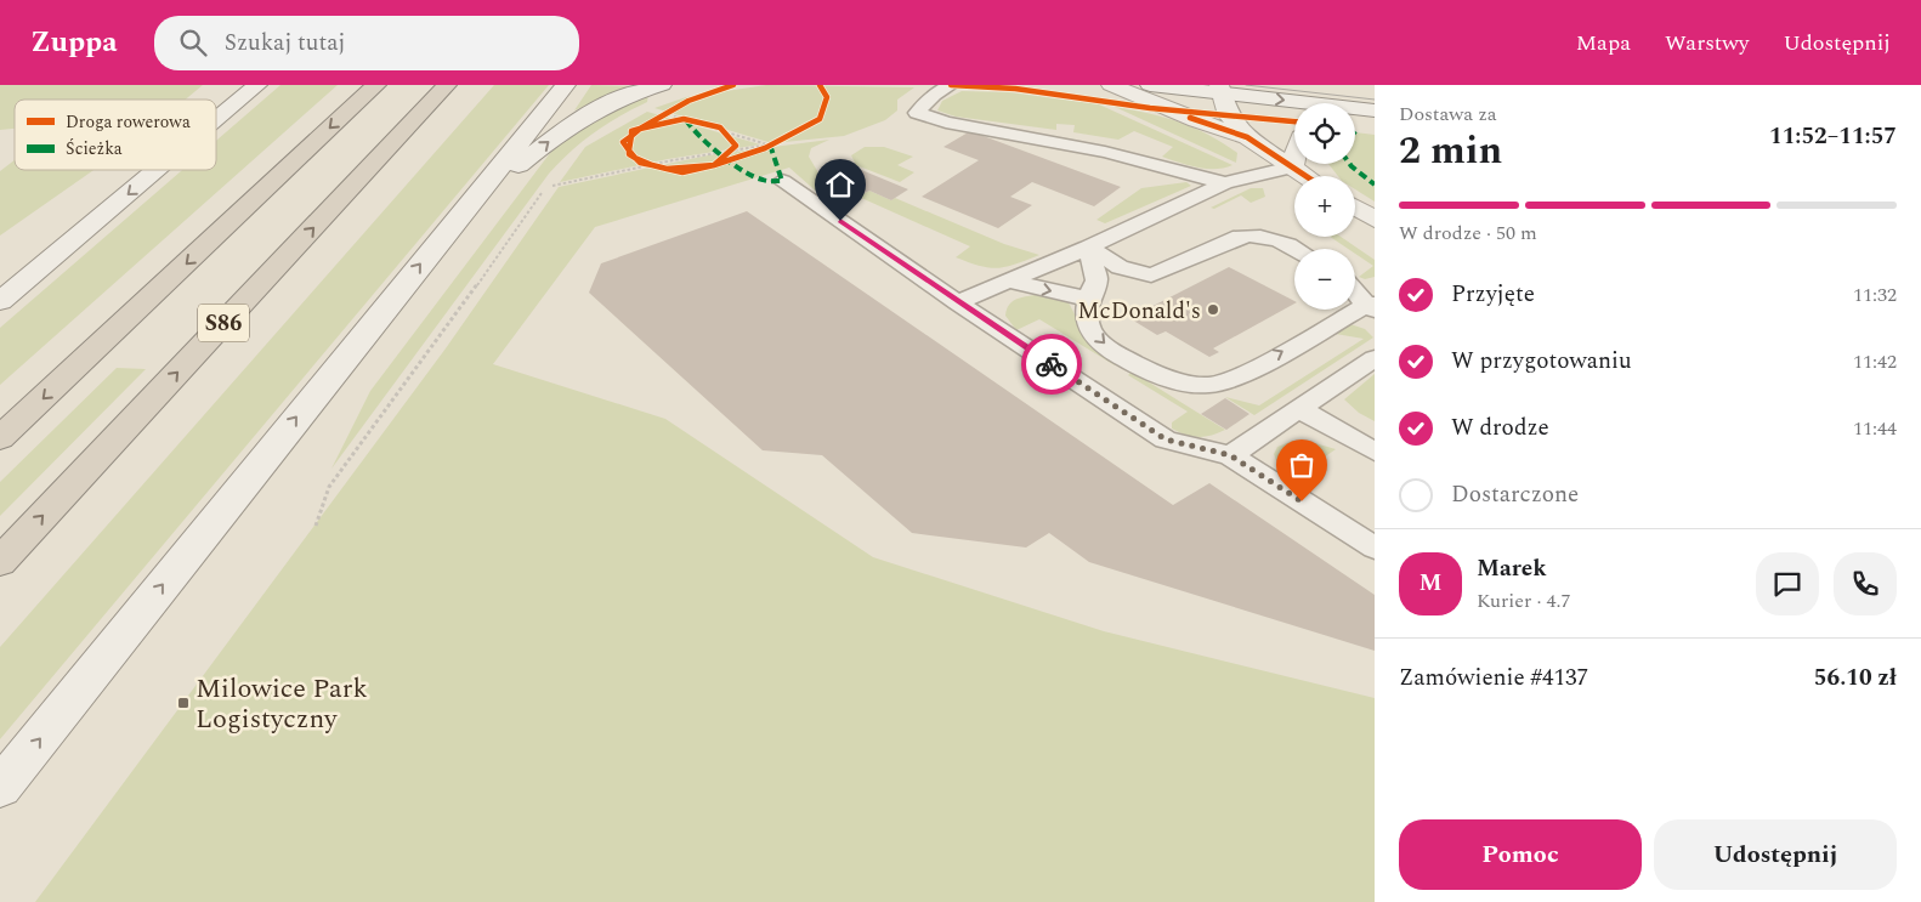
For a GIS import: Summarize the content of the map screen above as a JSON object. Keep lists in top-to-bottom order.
{
  "streets": {
    "highway": ["S86"]
  },
  "places": {
    "other": ["McDonald's"],
    "transit": ["Milowice Park Logistyczny"]
  },
  "legend": ["Droga rowerowa", "Ścieżka"],
  "page": {
    "header": "Zuppa",
    "search": "Szukaj tutaj",
    "nav": ["Mapa", "Warstwy", "Udostępnij"],
    "heading": ["2 min", "Dostawa za", "11:52–11:57"],
    "panel": [
      "Marek",
      "Kurier · 4.7",
      "Zamówienie #4137",
      "56.10 zł"
    ],
    "map_buttons": ["+", "−"],
    "bar": "W drodze · 50 m",
    "list": [
      ["Przyjęte", "11:32"],
      ["W przygotowaniu", "11:42"],
      ["W drodze", "11:44"],
      "Dostarczone"
    ],
    "round": "M",
    "buttons": ["Pomoc", "Udostępnij"]
  }
}
